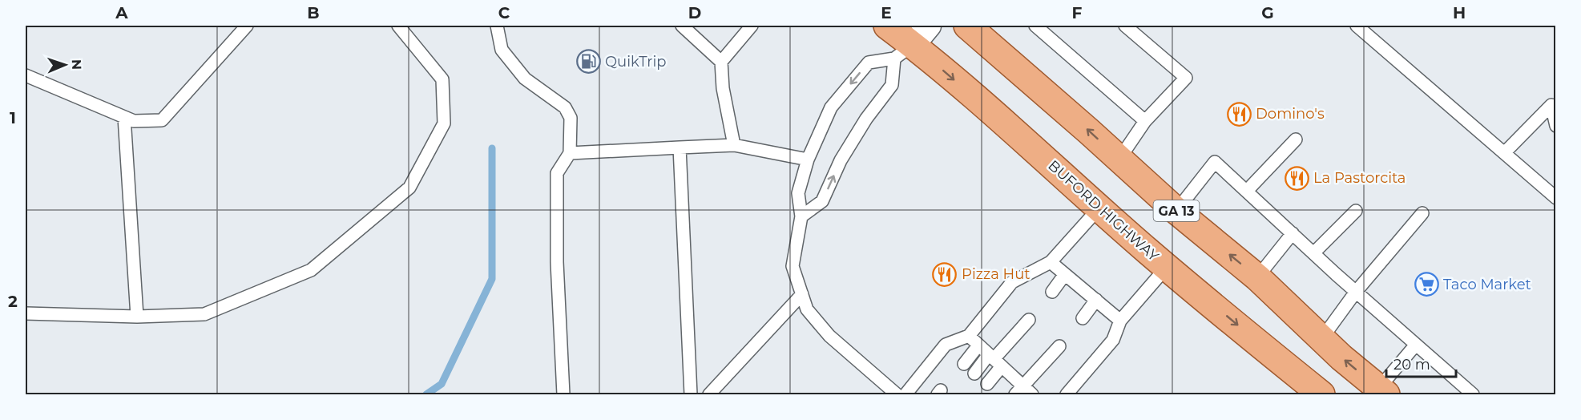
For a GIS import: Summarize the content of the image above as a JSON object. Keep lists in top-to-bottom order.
{
  "streets": {
    "main road": ["BUFORD HIGHWAY", "GA 13"]
  },
  "places": {
    "fuel station": ["QuikTrip"],
    "restaurant": ["Domino's", "La Pastorcita", "Pizza Hut"],
    "supermarket": ["Taco Market"]
  },
  "scale_bar": "20 m",
  "north": "right",
  "grid": {
    "columns": [
      "A",
      "B",
      "C",
      "D",
      "E",
      "F",
      "G",
      "H"
    ],
    "rows": ["1", "2"]
  }
}
